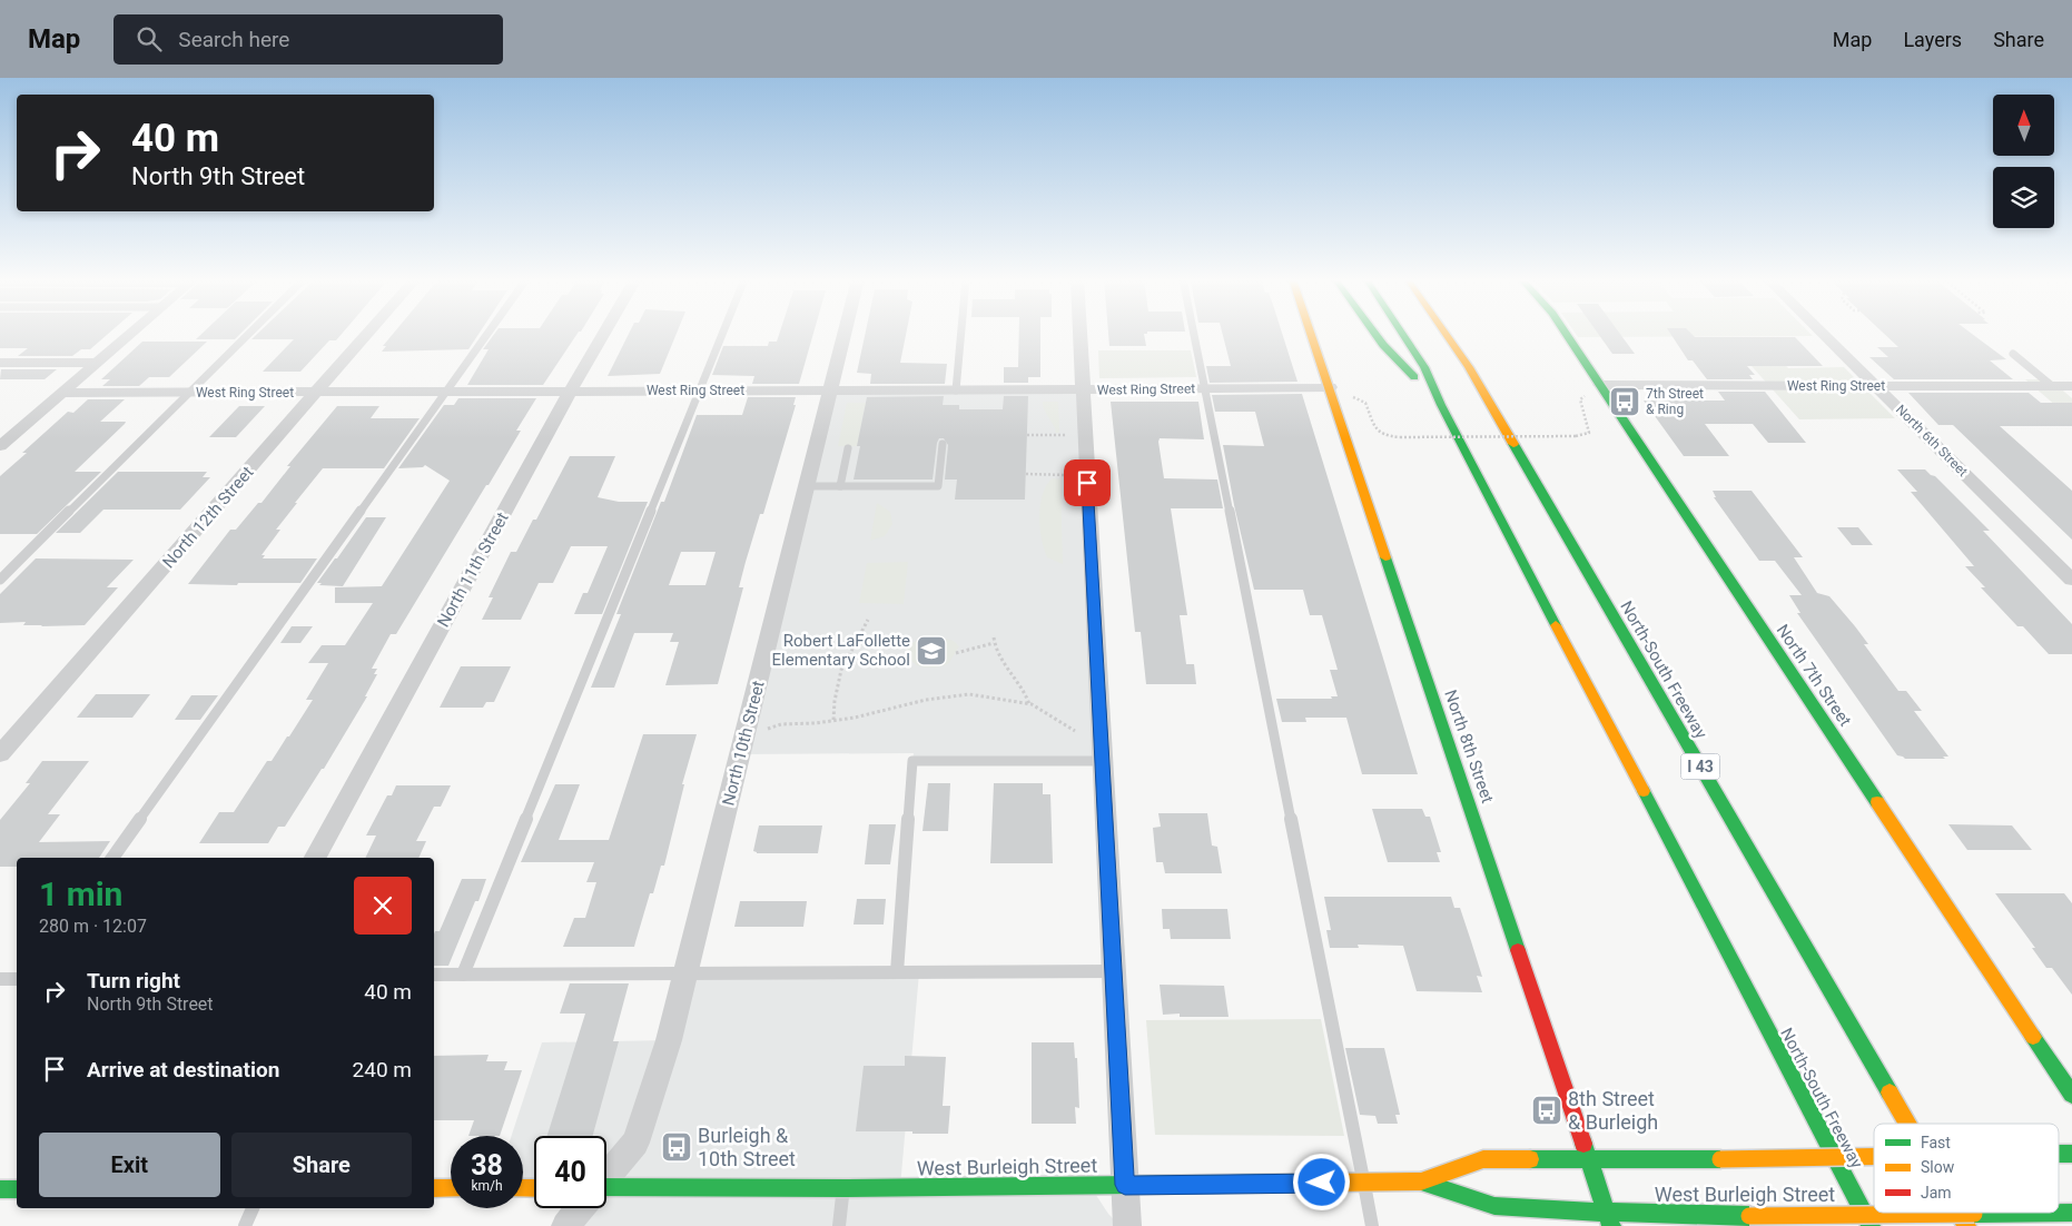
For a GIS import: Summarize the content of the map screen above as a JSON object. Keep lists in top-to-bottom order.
{
  "streets": {
    "main road": [
      "North-South Freeway",
      "North 7th Street",
      "North 8th Street",
      "I 43",
      "West Burleigh Street"
    ],
    "street": [
      "West Ring Street",
      "North 6th Street",
      "North 12th Street",
      "North 11th Street",
      "North 10th Street"
    ]
  },
  "crossings": [
    ["West Ring Street", "North 6th Street"],
    ["West Ring Street", "North 12th Street"],
    ["West Ring Street", "North 11th Street"],
    ["West Ring Street", "North 7th Street"],
    ["West Ring Street", "North 10th Street"],
    ["West Ring Street", "North 8th Street"],
    ["North 8th Street", "West Burleigh Street"]
  ],
  "places": {
    "bus stop": ["7th Street & Ring", "8th Street & Burleigh", "Burleigh & 10th Street"],
    "school or university": ["Robert LaFollette Elementary School"]
  },
  "legend": ["Fast", "Slow", "Jam"],
  "north": "top",
  "page": {
    "header": "Map",
    "search": "Search here",
    "nav": ["Map", "Layers", "Share"],
    "turn": ["40 m", "North 9th Street"],
    "heading": ["1 min", "280 m · 12:07"],
    "list": [
      {
        "name": "Turn right",
        "note": "North 9th Street",
        "value": "40 m"
      },
      {
        "name": "Arrive at destination",
        "value": "240 m"
      }
    ],
    "buttons": ["Exit", "Share"],
    "speed": "38 km/h",
    "limit": "40"
  }
}
